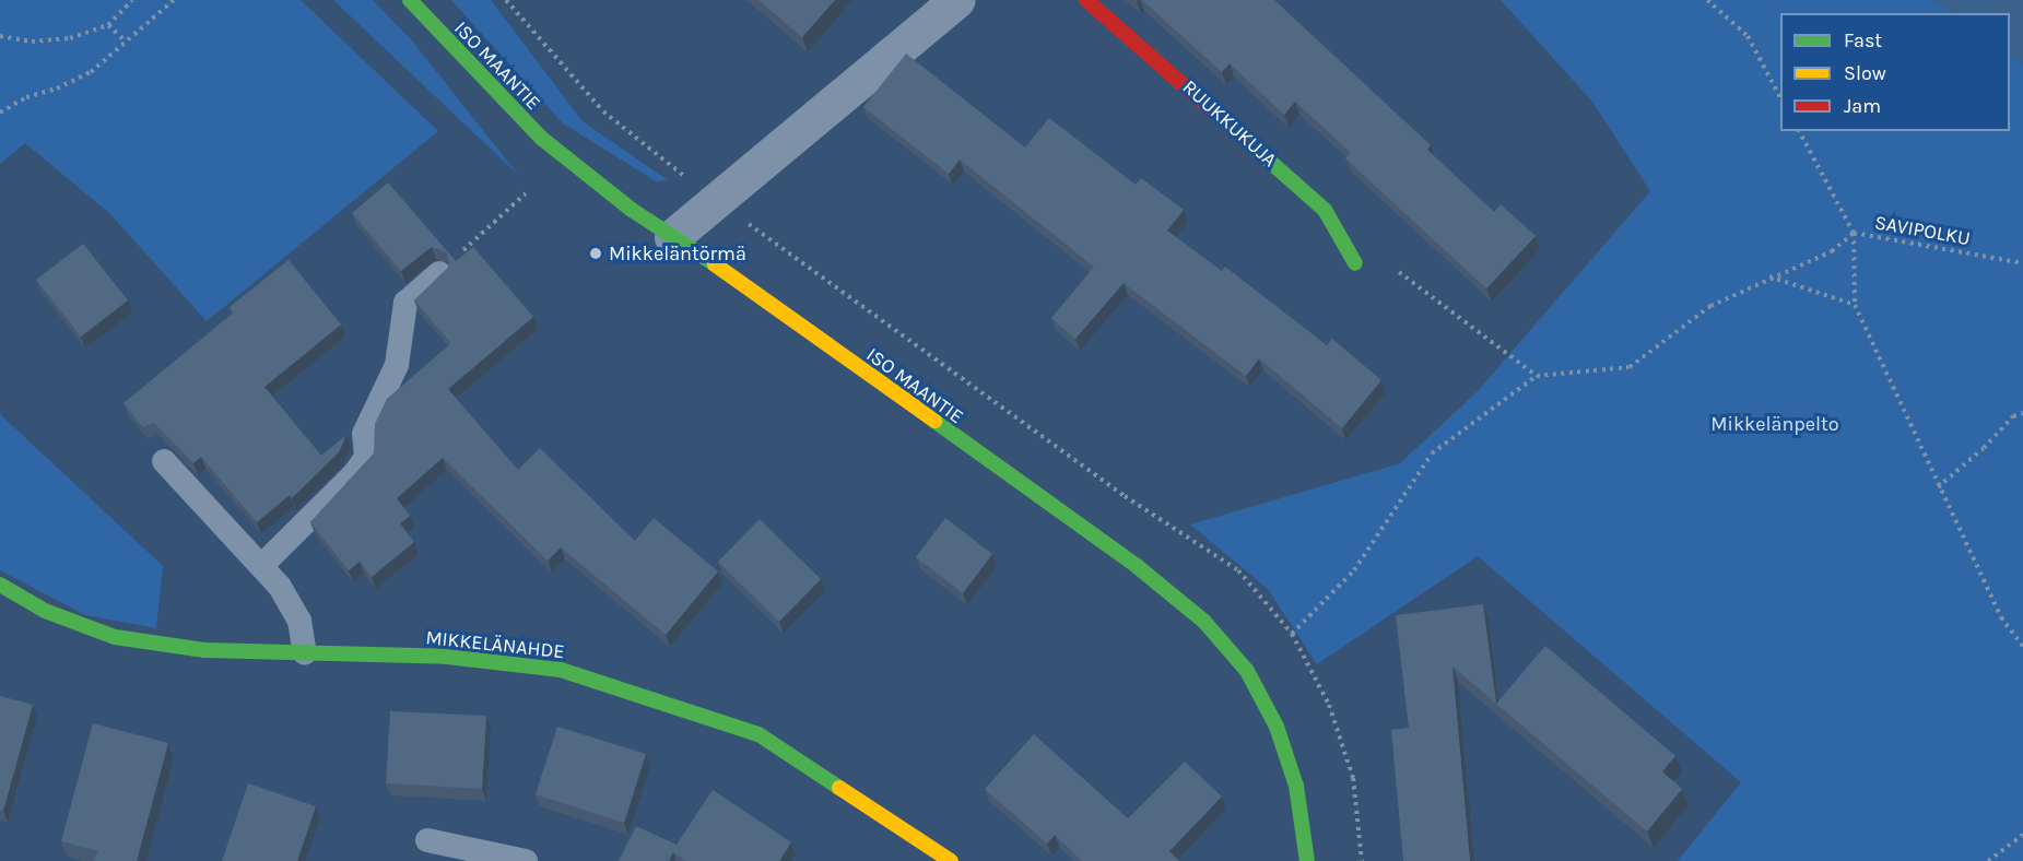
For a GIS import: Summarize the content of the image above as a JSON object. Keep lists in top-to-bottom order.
{
  "streets": {
    "street": ["ISO MAANTIE", "RUUKKUKUJA", "MIKKELÄNAHDE"],
    "path": ["SAVIPOLKU"]
  },
  "parks": ["Mikkelänpelto"],
  "places": ["Mikkeläntörmä"],
  "legend": ["Fast", "Slow", "Jam"]
}
